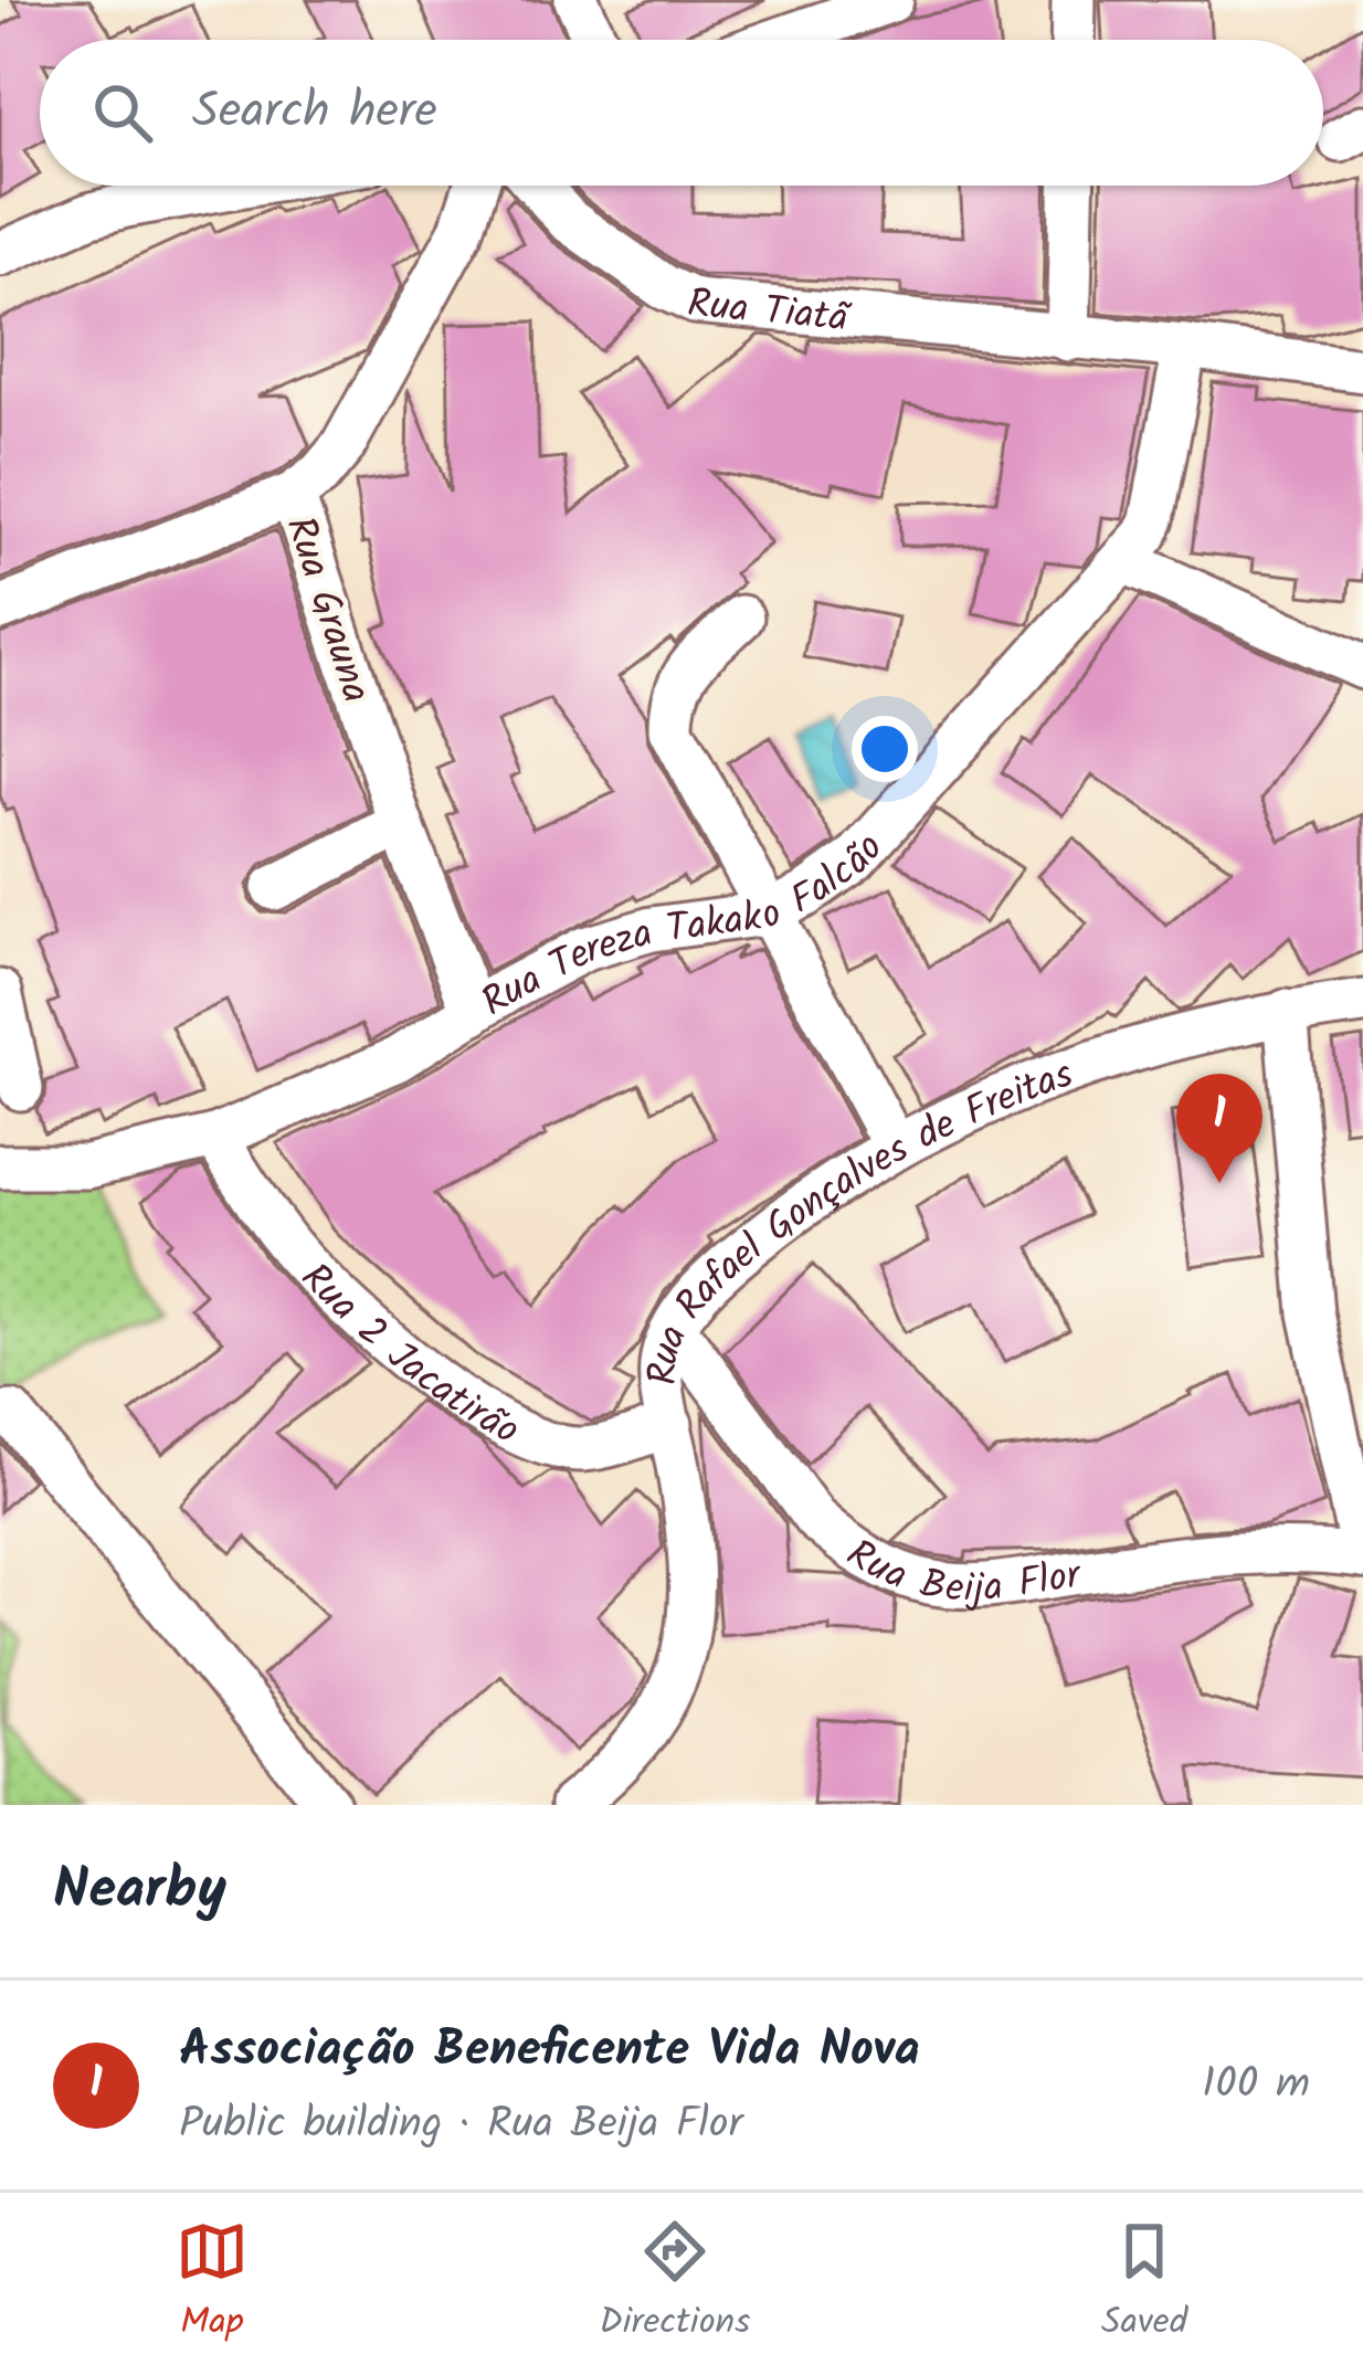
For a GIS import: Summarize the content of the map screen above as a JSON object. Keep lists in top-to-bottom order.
{
  "streets": {
    "street": [
      "Rua Tiatã",
      "Rua Grauna",
      "Rua Tereza Takako Falcão",
      "Rua Rafael Gonçalves de Freitas",
      "Rua 2 Jacatirão",
      "Rua Beija Flor"
    ]
  },
  "crossings": [
    ["Rua Tiatã", "Rua Tereza Takako Falcão"],
    ["Rua Grauna", "Rua Tereza Takako Falcão"],
    ["Rua Tereza Takako Falcão", "Rua 2 Jacatirão"],
    ["Rua Rafael Gonçalves de Freitas", "Rua 2 Jacatirão"],
    ["Rua Rafael Gonçalves de Freitas", "Rua Beija Flor"]
  ],
  "page": {
    "search": "Search here",
    "pins": "1",
    "heading": "Nearby",
    "list": [
      {
        "mark": "1",
        "name": "Associação Beneficente Vida Nova",
        "note": "Public building · Rua Beija Flor",
        "value": "100 m"
      }
    ],
    "nav": ["Map", "Directions", "Saved"]
  }
}
